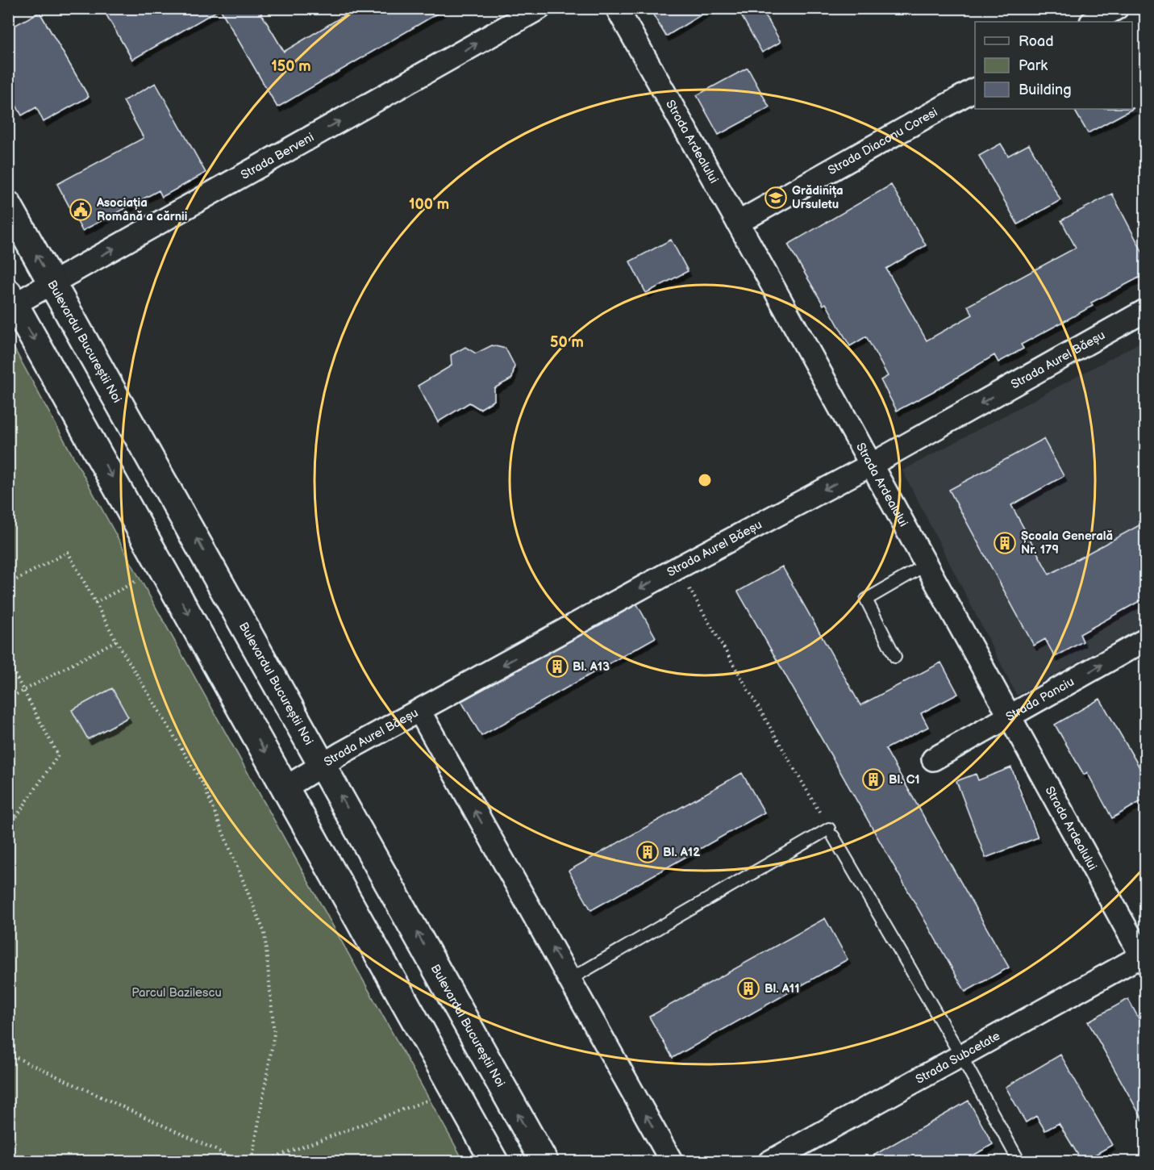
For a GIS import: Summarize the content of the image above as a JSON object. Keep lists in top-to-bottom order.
{
  "streets": {
    "main road": ["Bulevardul Bucureștii Noi"],
    "street": [
      "Strada Diaconu Coresi",
      "Strada Ardealului",
      "Strada Berveni",
      "Strada Aurel Băeșu",
      "Strada Panciu",
      "Strada Subcetate"
    ]
  },
  "crossings": [
    ["Strada Diaconu Coresi", "Strada Ardealului"],
    ["Strada Ardealului", "Strada Aurel Băeșu"],
    ["Strada Ardealului", "Strada Panciu"],
    ["Strada Ardealului", "Strada Subcetate"],
    ["Strada Berveni", "Bulevardul Bucureștii Noi"],
    ["Bulevardul Bucureștii Noi", "Strada Aurel Băeșu"]
  ],
  "one_way": ["Strada Berveni", "Strada Aurel Băeșu", "Strada Panciu"],
  "parks": ["Parcul Bazilescu"],
  "places": {
    "school or university": ["Grădinița Ursuletu"],
    "public building": ["Asociația Română a cărnii"],
    "building": [
      "Școala Generală Nr. 179",
      "Bl. A13",
      "Bl. C1",
      "Bl. A12",
      "Bl. A11"
    ]
  },
  "legend": ["Road", "Park", "Building"],
  "rings": ["150 m", "100 m", "50 m"]
}
